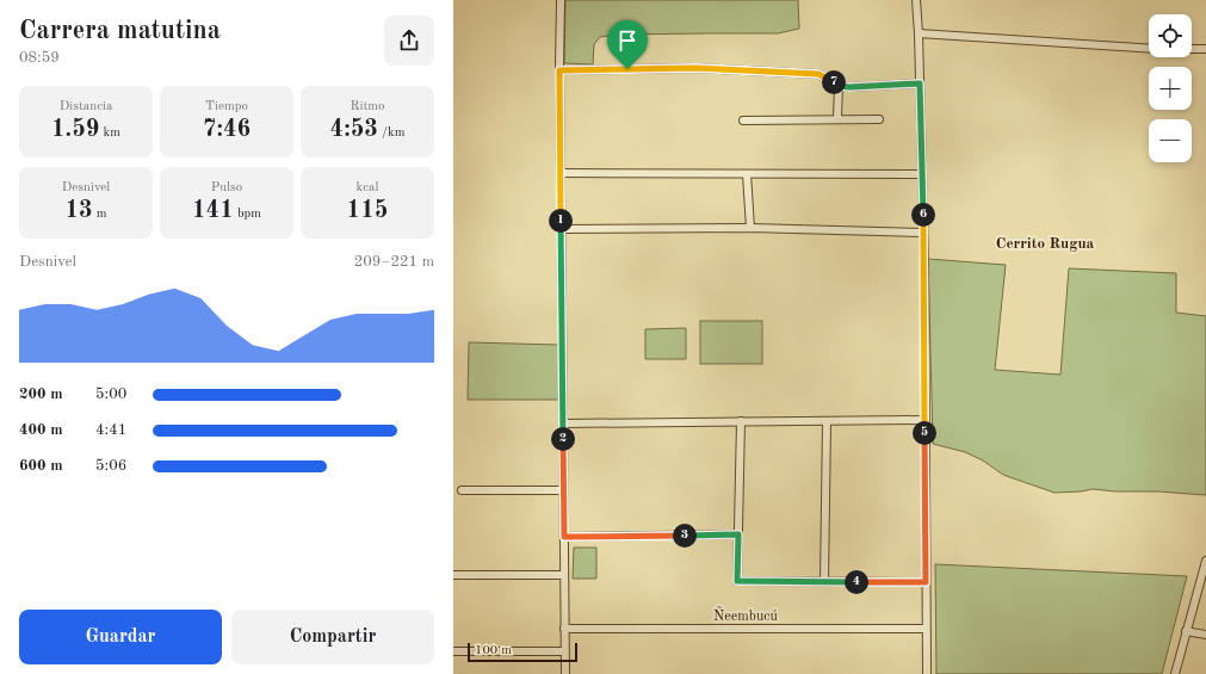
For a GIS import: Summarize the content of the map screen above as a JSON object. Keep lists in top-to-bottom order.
{
  "streets": {
    "street": ["Ñeembucú"]
  },
  "districts": ["Cerrito Rugua"],
  "scale_bar": "100 m",
  "page": {
    "heading": ["Carrera matutina", "08:59"],
    "map_buttons": ["+", "−"],
    "pins": [
      "7",
      "6",
      "1",
      "5",
      "2",
      "3",
      "4"
    ],
    "stats": [
      ["Distancia", "1.59 km"],
      ["Tiempo", "7:46"],
      ["Ritmo", "4:53 /km"],
      ["Desnivel", "13 m"],
      ["Pulso", "141 bpm"],
      ["kcal", "115"]
    ],
    "chart": ["Desnivel", "209–221 m"],
    "list": [
      {
        "name": "200 m",
        "note": "5:00"
      },
      {
        "name": "400 m",
        "note": "4:41"
      },
      {
        "name": "600 m",
        "note": "5:06"
      }
    ],
    "buttons": ["Guardar", "Compartir"],
    "scale": "100 m"
  }
}
